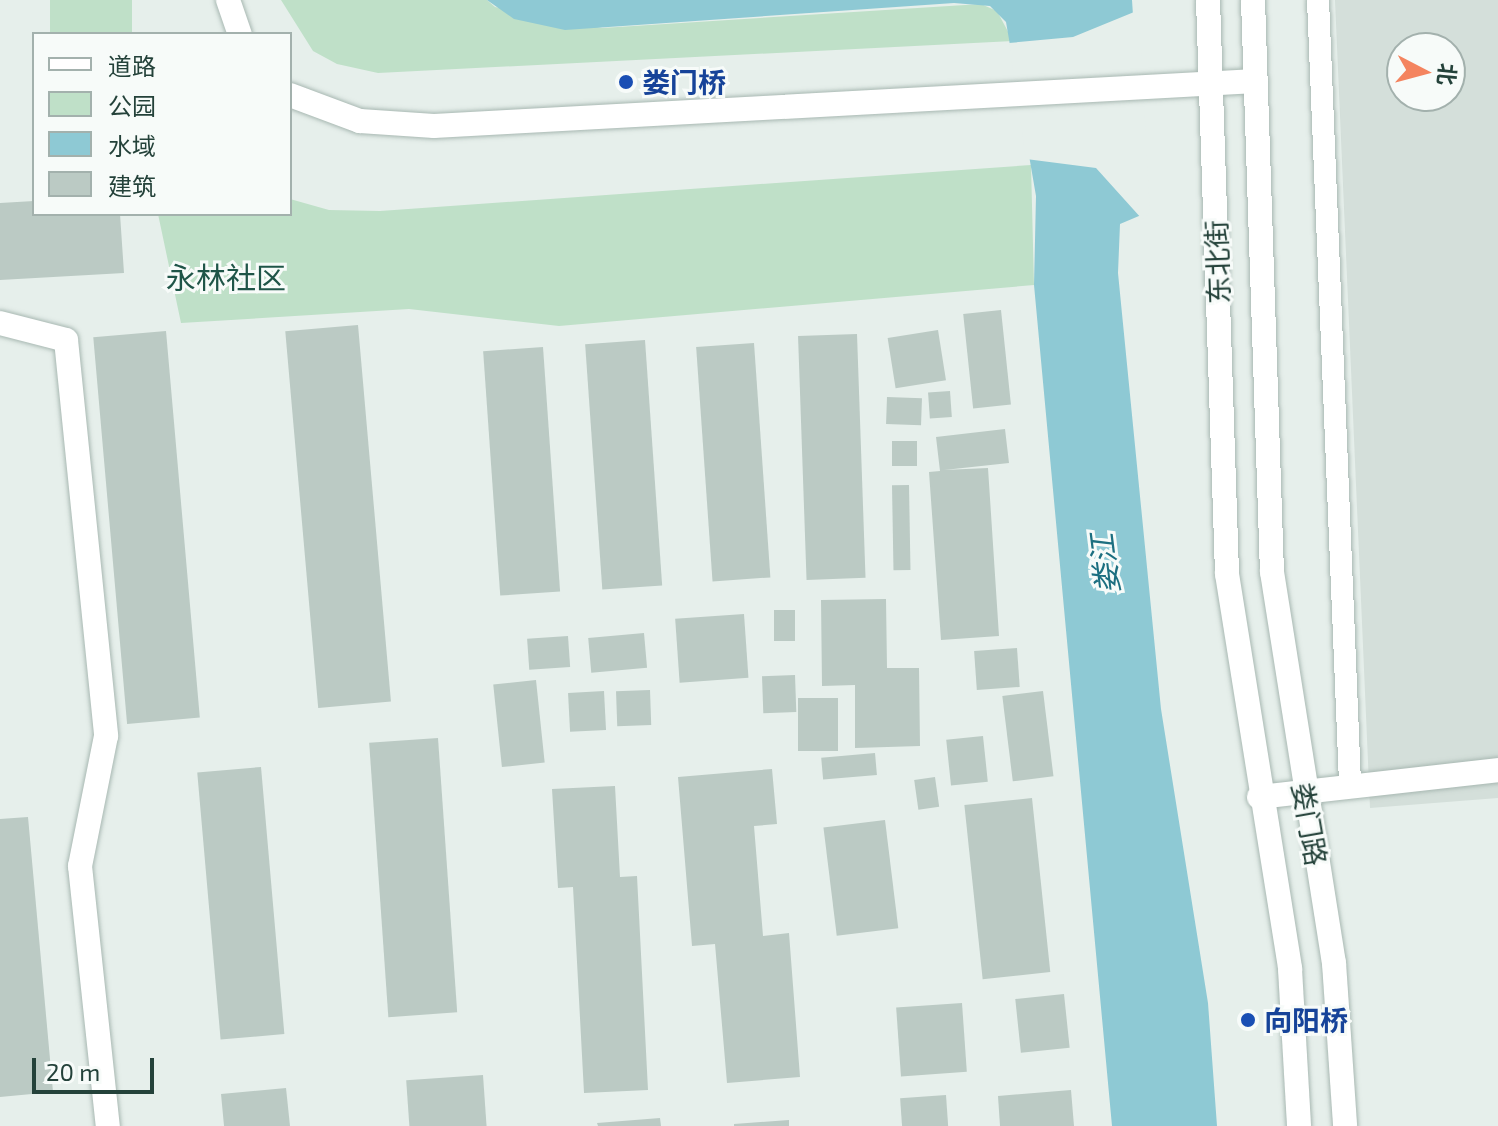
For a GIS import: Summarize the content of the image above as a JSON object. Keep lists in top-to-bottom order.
{
  "streets": {
    "main road": ["东北街", "娄门路"]
  },
  "crossings": [
    ["东北街", "娄门路"]
  ],
  "districts": ["永林社区"],
  "water": ["娄江"],
  "places": ["娄门桥", "向阳桥"],
  "legend": [
    "道路",
    "公园",
    "水域",
    "建筑"
  ],
  "scale_bar": "20 m",
  "north": "right"
}
